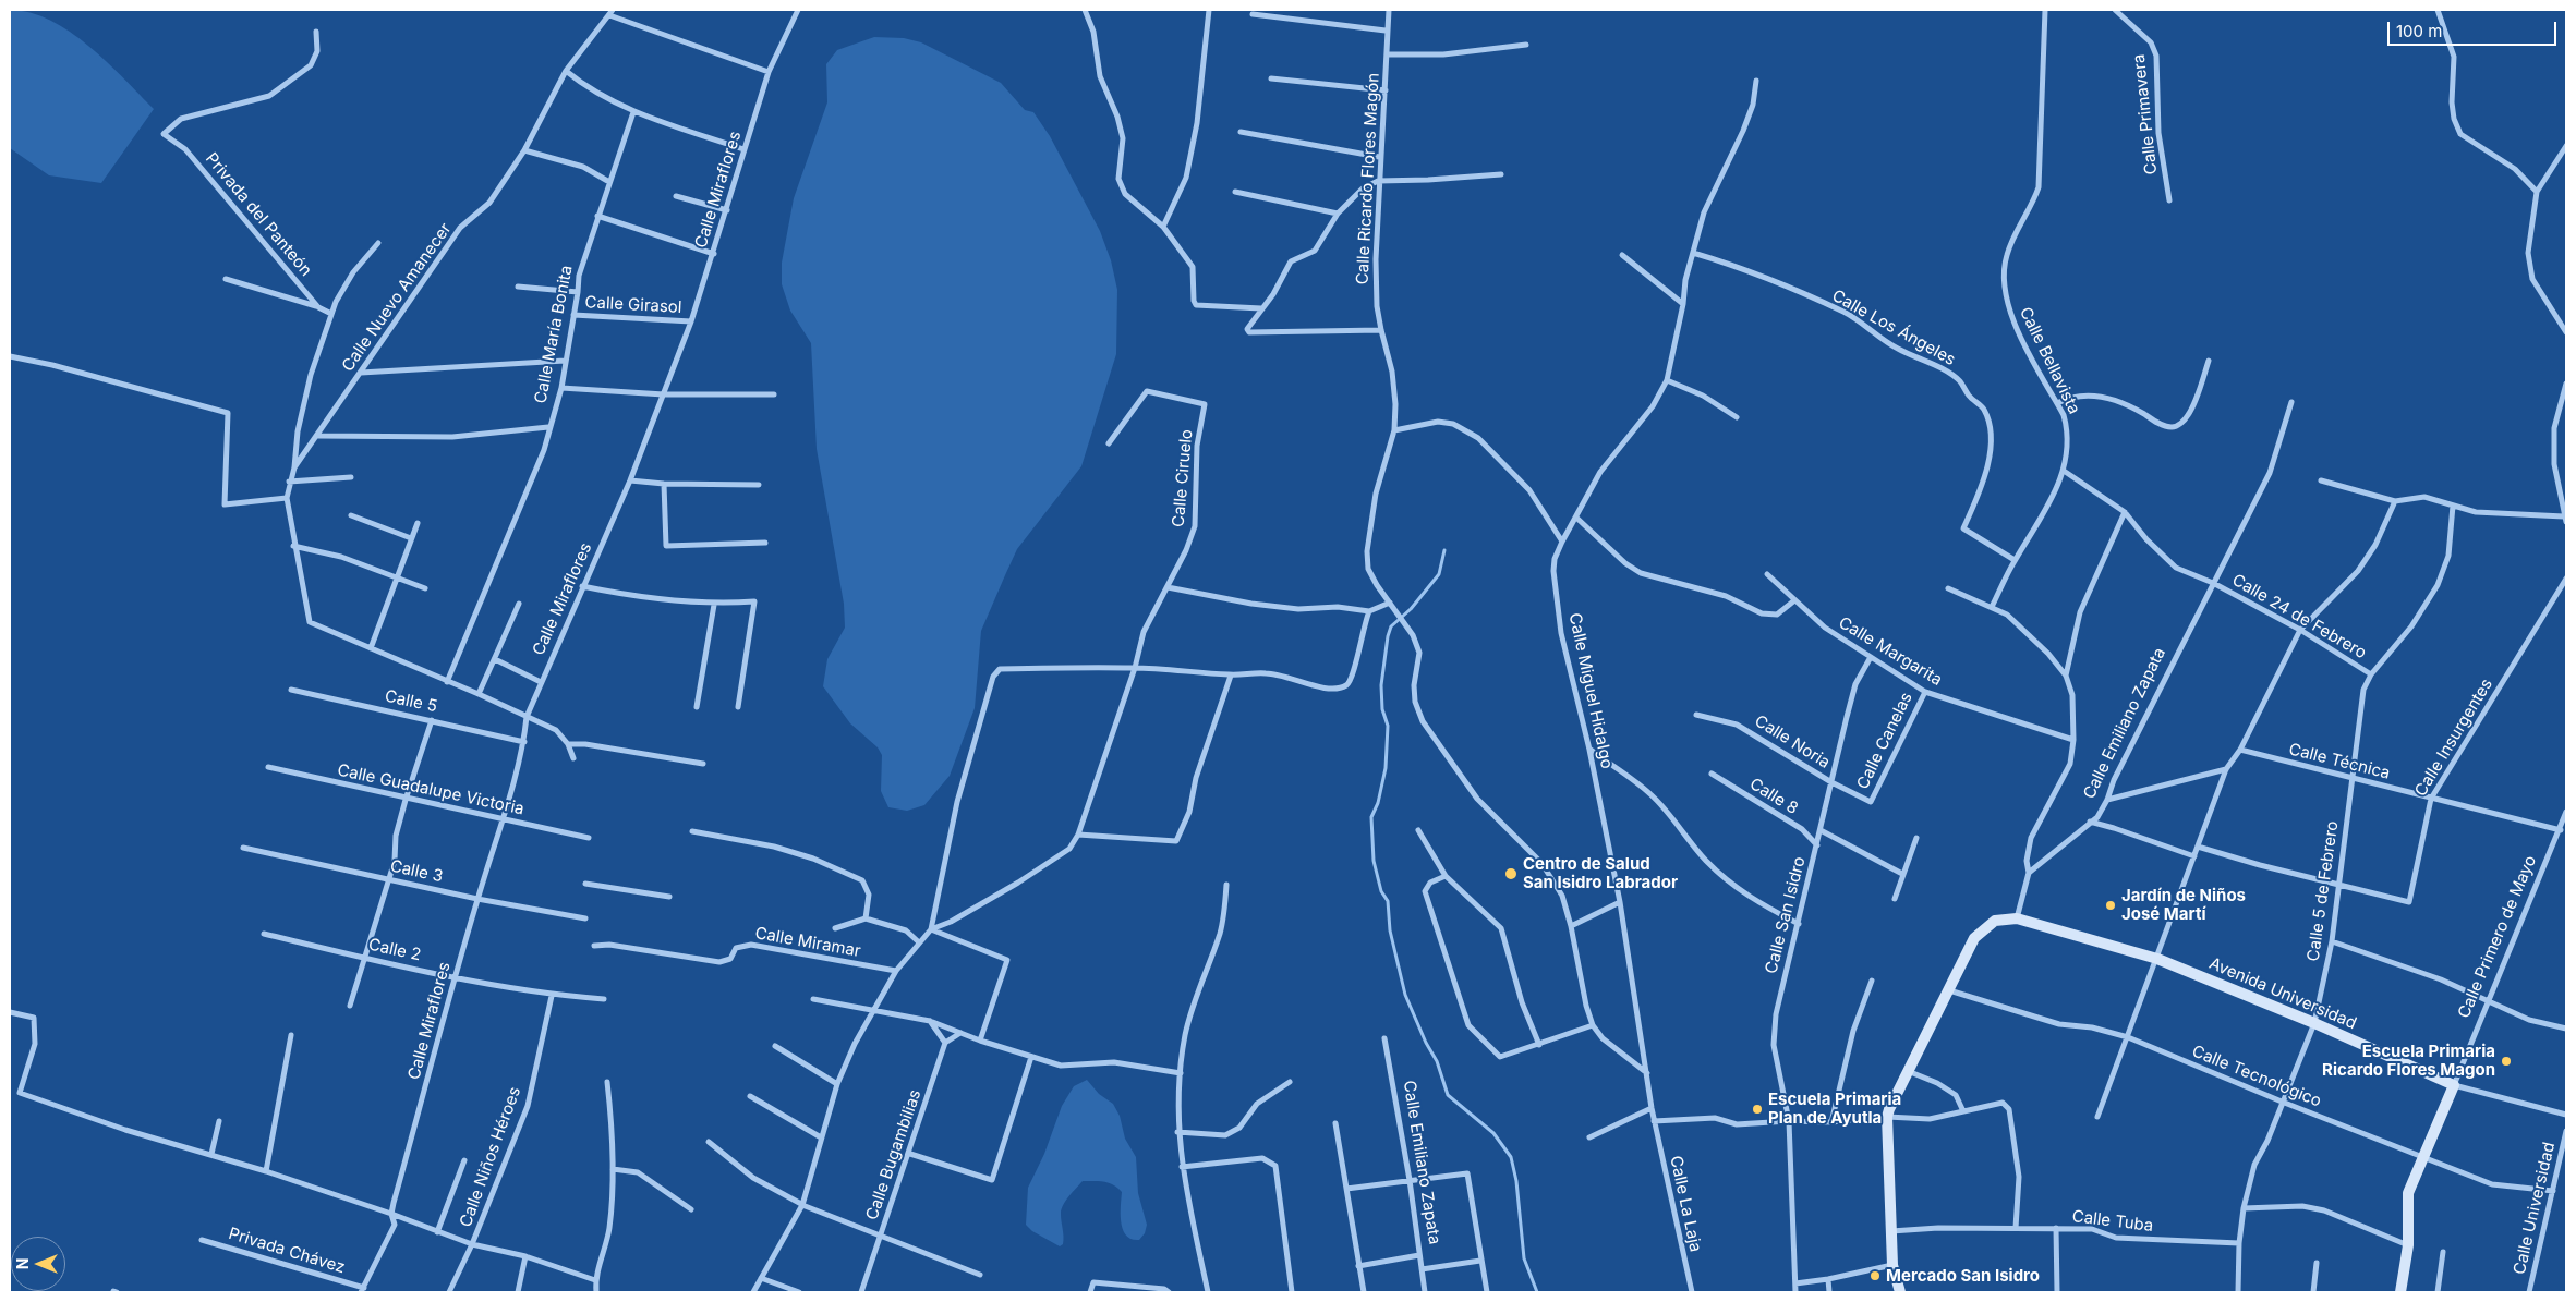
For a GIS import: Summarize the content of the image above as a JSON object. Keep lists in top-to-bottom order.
{
  "streets": {
    "street": [
      "Calle Primavera",
      "Calle Ricardo Flores Magón",
      "Calle Miraflores",
      "Privada del Panteón",
      "Calle Nuevo Amanecer",
      "Calle Girasol",
      "Calle Los Ángeles",
      "Calle María Bonita",
      "Calle Bellavista",
      "Calle Ciruelo",
      "Calle 24 de Febrero",
      "Calle Margarita",
      "Calle Miguel Hidalgo",
      "Calle 5",
      "Calle Emiliano Zapata",
      "Calle Insurgentes",
      "Calle Canelas",
      "Calle Noria",
      "Calle Técnica",
      "Calle Guadalupe Victoria",
      "Calle 8",
      "Calle 3",
      "Calle 5 de Febrero",
      "Calle San Isidro",
      "Calle Primero de Mayo",
      "Calle Miramar",
      "Calle 2",
      "Avenida Universidad",
      "Calle Tecnológico",
      "Calle Bugambilias",
      "Calle Niños Héroes",
      "Calle La Laja",
      "Calle Universidad",
      "Calle Tuba",
      "Privada Chávez"
    ]
  },
  "crossings": [
    ["Calle Miraflores", "Calle Girasol"],
    ["Calle Miraflores", "Calle 5"],
    ["Calle Miraflores", "Calle Guadalupe Victoria"],
    ["Calle Miraflores", "Calle 3"],
    ["Calle Miraflores", "Calle 2"],
    ["Calle Miraflores", "Privada Chávez"],
    ["Calle Girasol", "Calle María Bonita"],
    ["Calle Los Ángeles", "Calle Bellavista"],
    ["Calle Los Ángeles", "Calle Miguel Hidalgo"],
    ["Calle 24 de Febrero", "Calle Emiliano Zapata"],
    ["Calle 24 de Febrero", "Calle 5 de Febrero"],
    ["Calle Margarita", "Calle Canelas"],
    ["Calle Margarita", "Calle San Isidro"],
    ["Calle Miguel Hidalgo", "Calle La Laja"],
    ["Calle Insurgentes", "Calle Técnica"],
    ["Calle Insurgentes", "Calle 5 de Febrero"],
    ["Calle Canelas", "Calle Noria"],
    ["Calle Noria", "Calle San Isidro"],
    ["Calle Técnica", "Calle 5 de Febrero"],
    ["Calle Técnica", "Calle Primero de Mayo"],
    ["Calle 8", "Calle San Isidro"],
    ["Calle 5 de Febrero", "Avenida Universidad"],
    ["Calle 5 de Febrero", "Calle Tecnológico"],
    ["Calle 5 de Febrero", "Calle Tuba"],
    ["Calle Primero de Mayo", "Avenida Universidad"],
    ["Calle Primero de Mayo", "Calle Tecnológico"],
    ["Calle 2", "Calle Niños Héroes"],
    ["Calle Tecnológico", "Calle Universidad"]
  ],
  "places": [
    "Centro de Salud San Isidro Labrador",
    "Jardín de Niños José Martí",
    "Escuela Primaria Ricardo Flores Magon",
    "Escuela Primaria Plan de Ayutla",
    "Mercado San Isidro"
  ],
  "scale_bar": "100 m",
  "north": "left"
}
